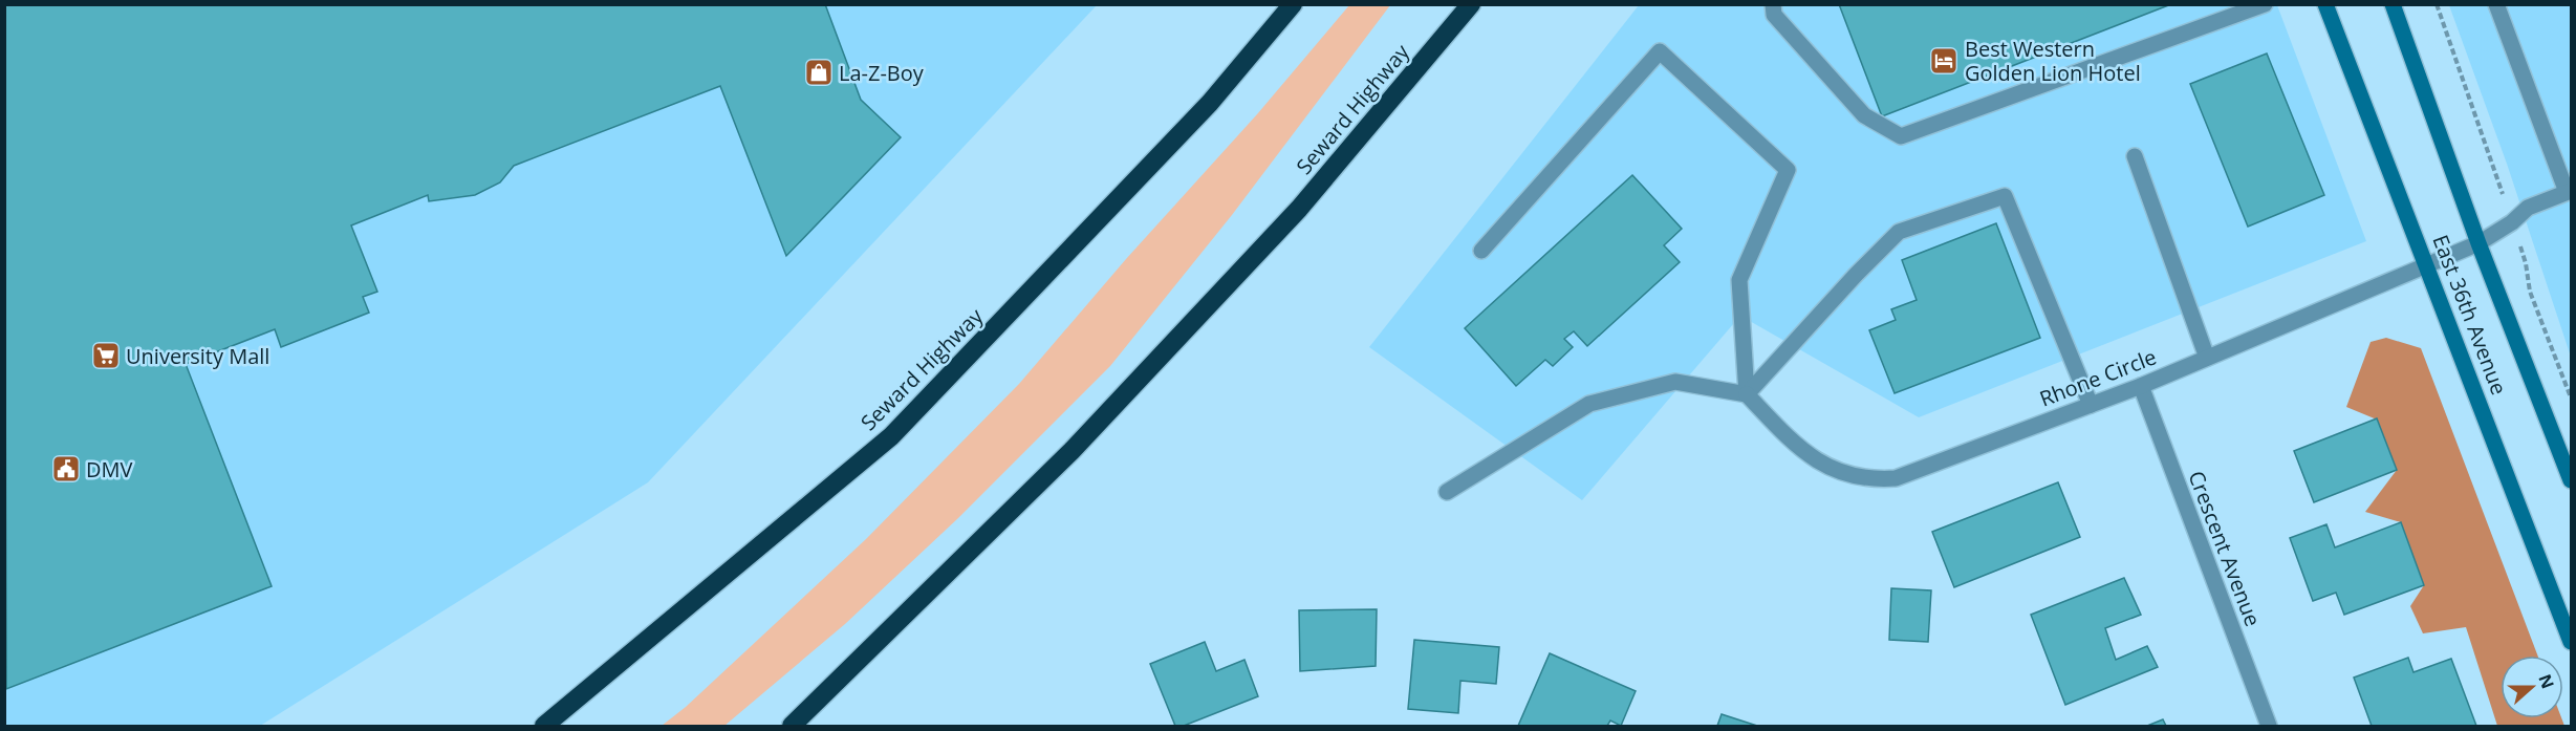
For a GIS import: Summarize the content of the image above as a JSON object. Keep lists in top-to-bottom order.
{
  "streets": {
    "highway": ["Seward Highway"],
    "main road": ["East 36th Avenue"],
    "street": ["Rhone Circle", "Crescent Avenue"]
  },
  "crossings": [
    ["East 36th Avenue", "Rhone Circle"],
    ["Rhone Circle", "Crescent Avenue"]
  ],
  "places": {
    "hotel": ["Best Western Golden Lion Hotel"],
    "shop": ["La-Z-Boy"],
    "supermarket": ["University Mall"],
    "public building": ["DMV"]
  },
  "north": "right"
}
